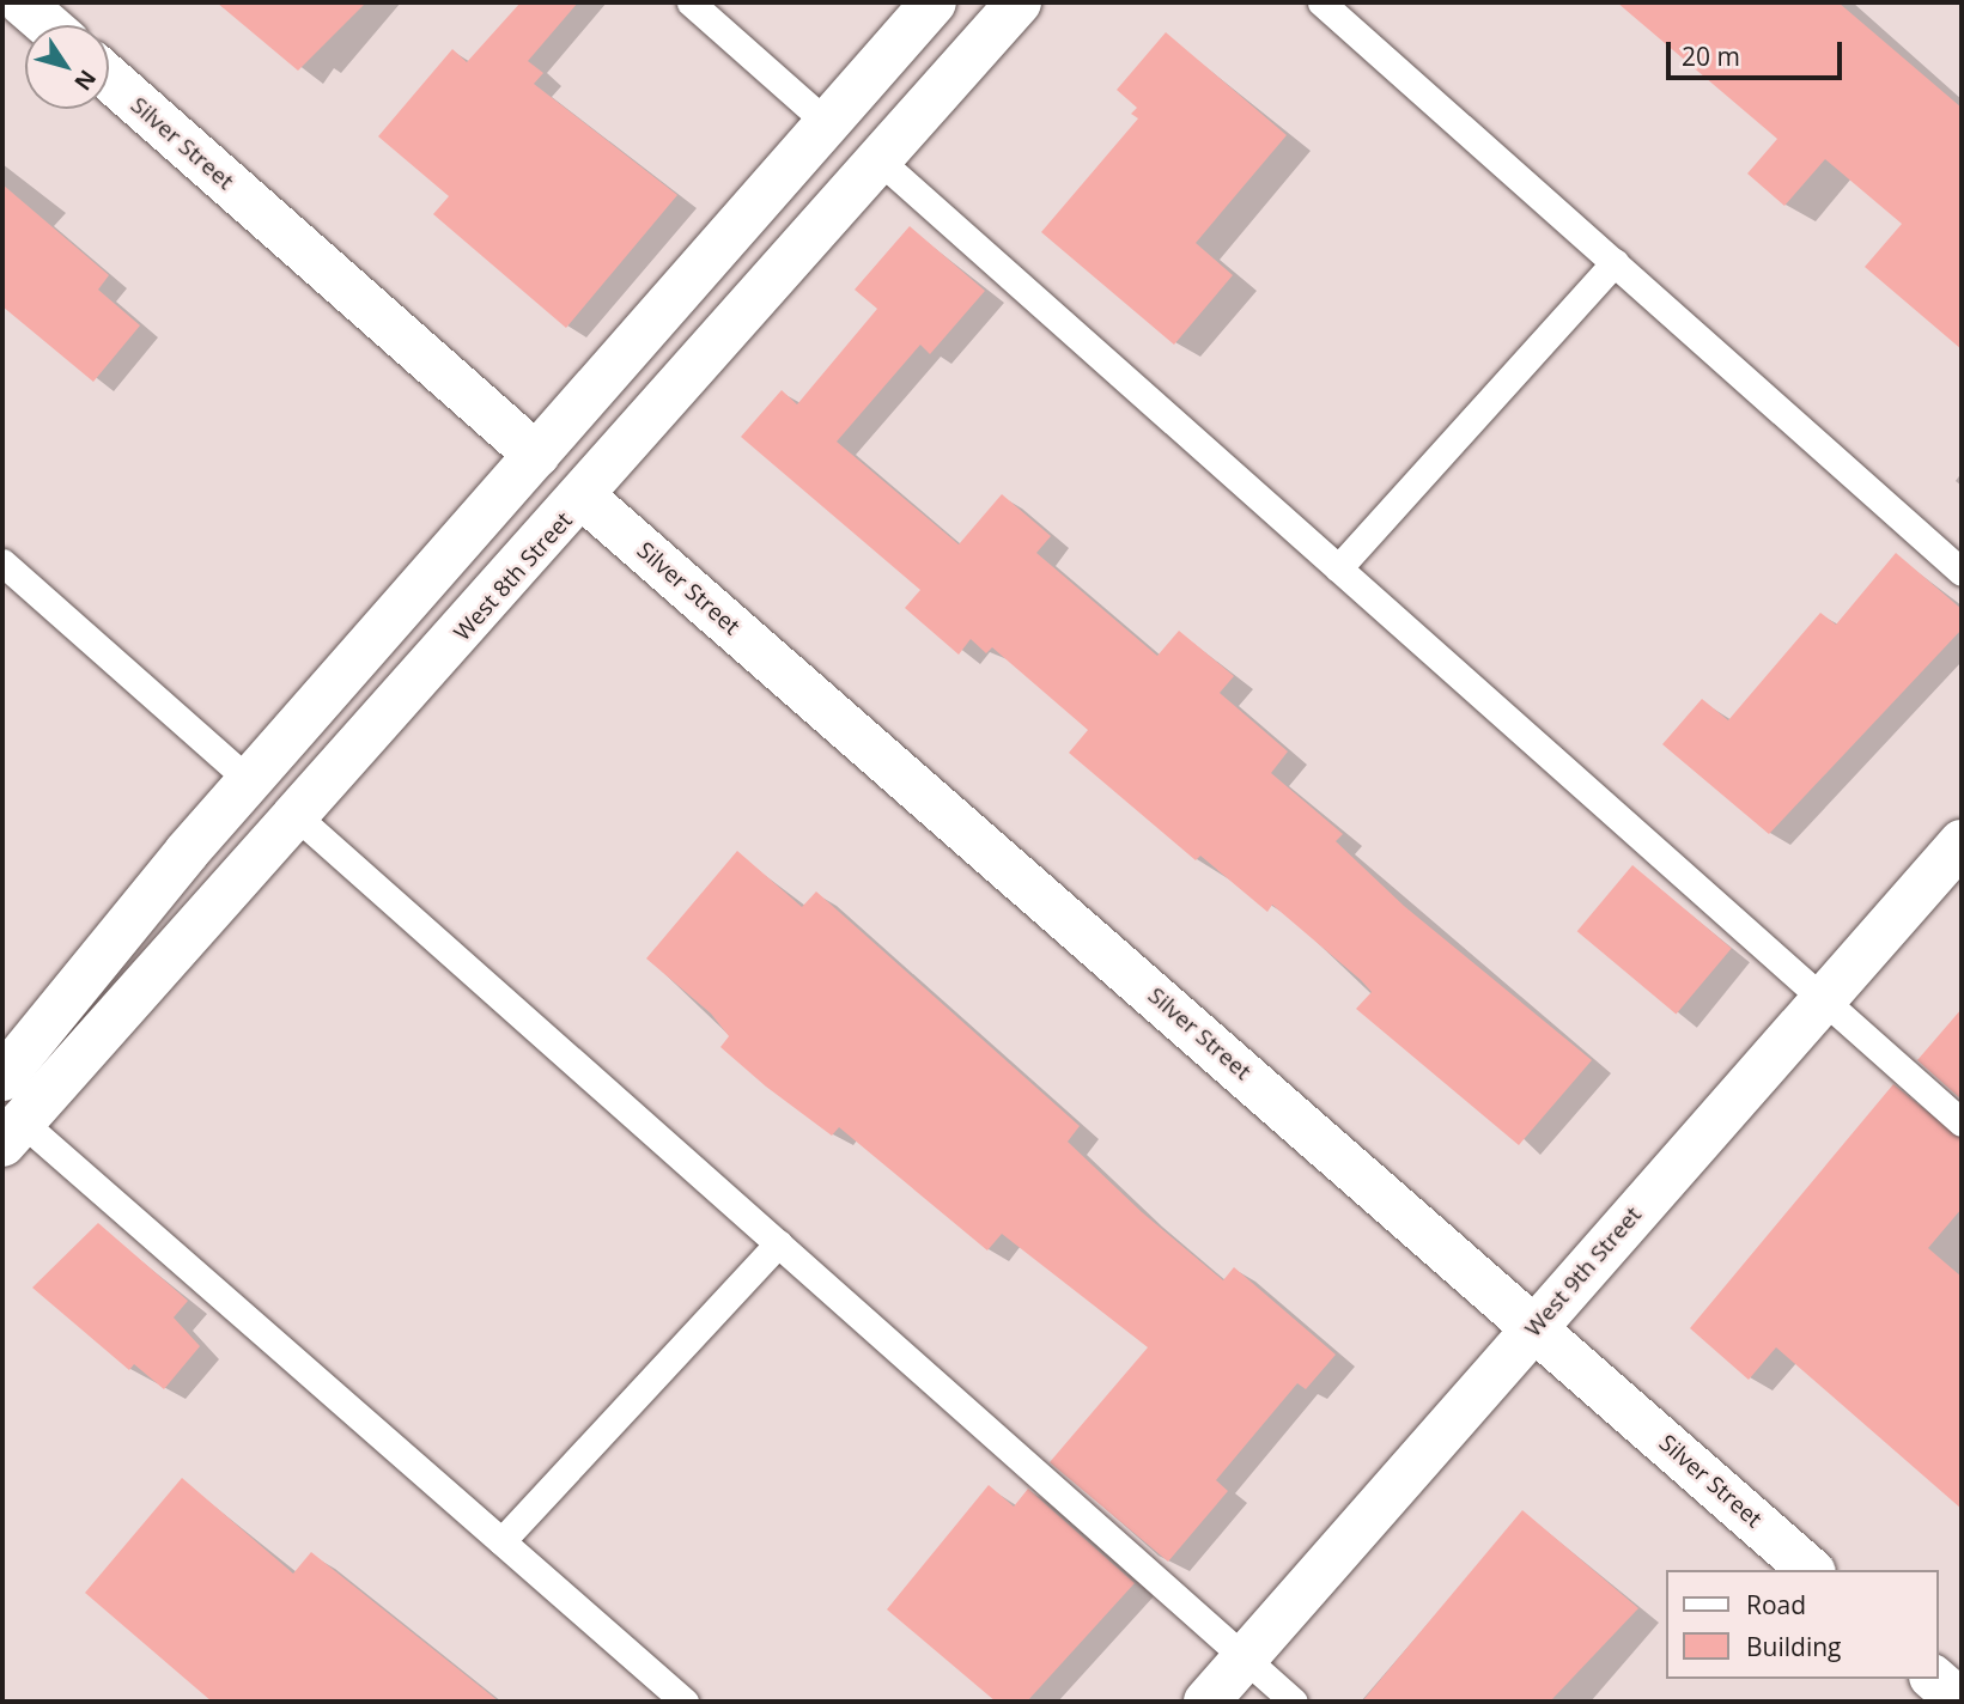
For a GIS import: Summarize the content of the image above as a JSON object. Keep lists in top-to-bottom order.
{
  "streets": {
    "street": ["Silver Street", "West 8th Street", "West 9th Street"]
  },
  "crossings": [
    ["Silver Street", "West 8th Street"],
    ["Silver Street", "West 9th Street"]
  ],
  "legend": ["Road", "Building"],
  "scale_bar": "20 m",
  "north": "bottom right"
}
